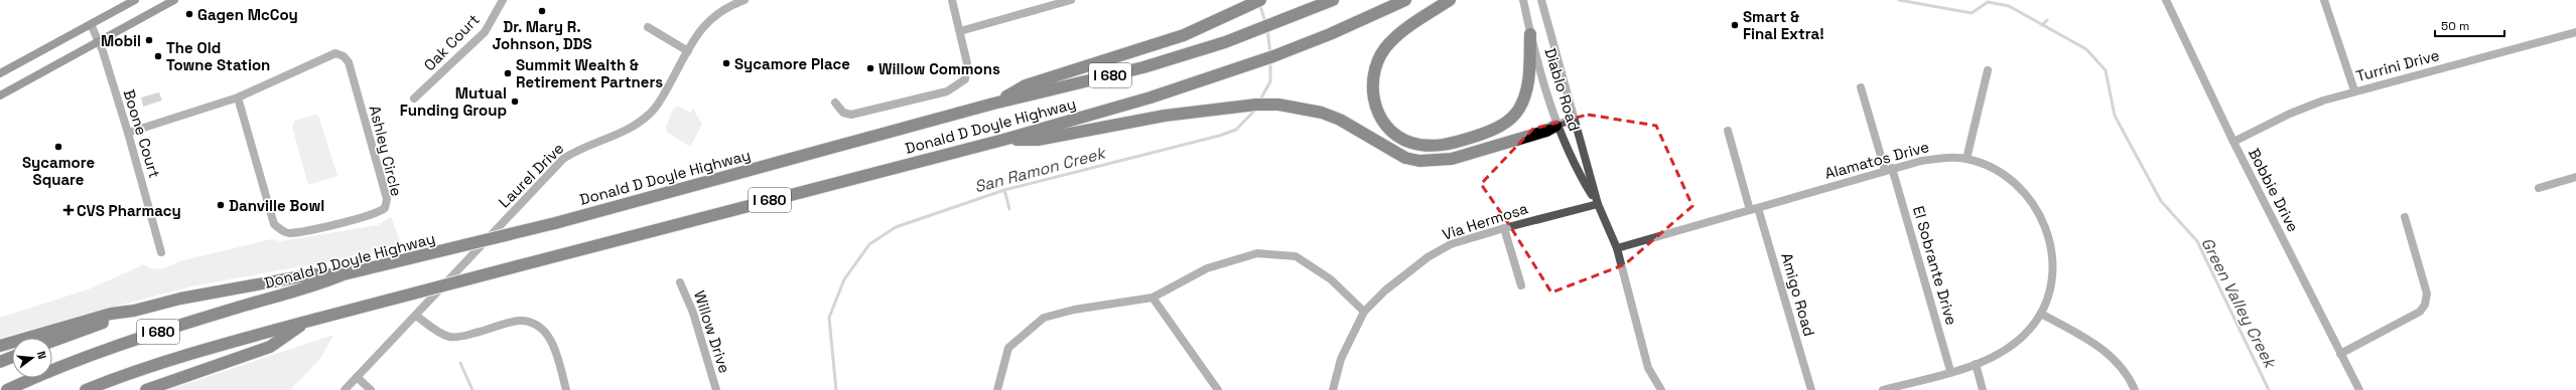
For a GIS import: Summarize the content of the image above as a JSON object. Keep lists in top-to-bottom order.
{
  "streets": {
    "highway": ["I 680", "Donald D Doyle Highway"],
    "street": [
      "Oak Court",
      "Turrini Drive",
      "Diablo Road",
      "Boone Court",
      "Ashley Circle",
      "Alamatos Drive",
      "Laurel Drive",
      "Bobbie Drive",
      "Via Hermosa",
      "El Sobrante Drive",
      "Amigo Road",
      "Willow Drive"
    ]
  },
  "crossings": [
    ["Turrini Drive", "Bobbie Drive"],
    ["Diablo Road", "Alamatos Drive"],
    ["Diablo Road", "Via Hermosa"],
    ["Alamatos Drive", "El Sobrante Drive"],
    ["Alamatos Drive", "Amigo Road"]
  ],
  "water": ["San Ramon Creek", "Green Valley Creek"],
  "places": {
    "other": [
      "Dr. Mary R. Johnson, DDS",
      "Gagen McCoy",
      "Smart & Final Extra!",
      "Mobil",
      "The Old Towne Station",
      "Sycamore Place",
      "Willow Commons",
      "Summit Wealth & Retirement Partners",
      "Mutual Funding Group",
      "Sycamore Square",
      "Danville Bowl"
    ],
    "health": ["CVS Pharmacy"]
  },
  "scale_bar": "50 m",
  "north": "right"
}
